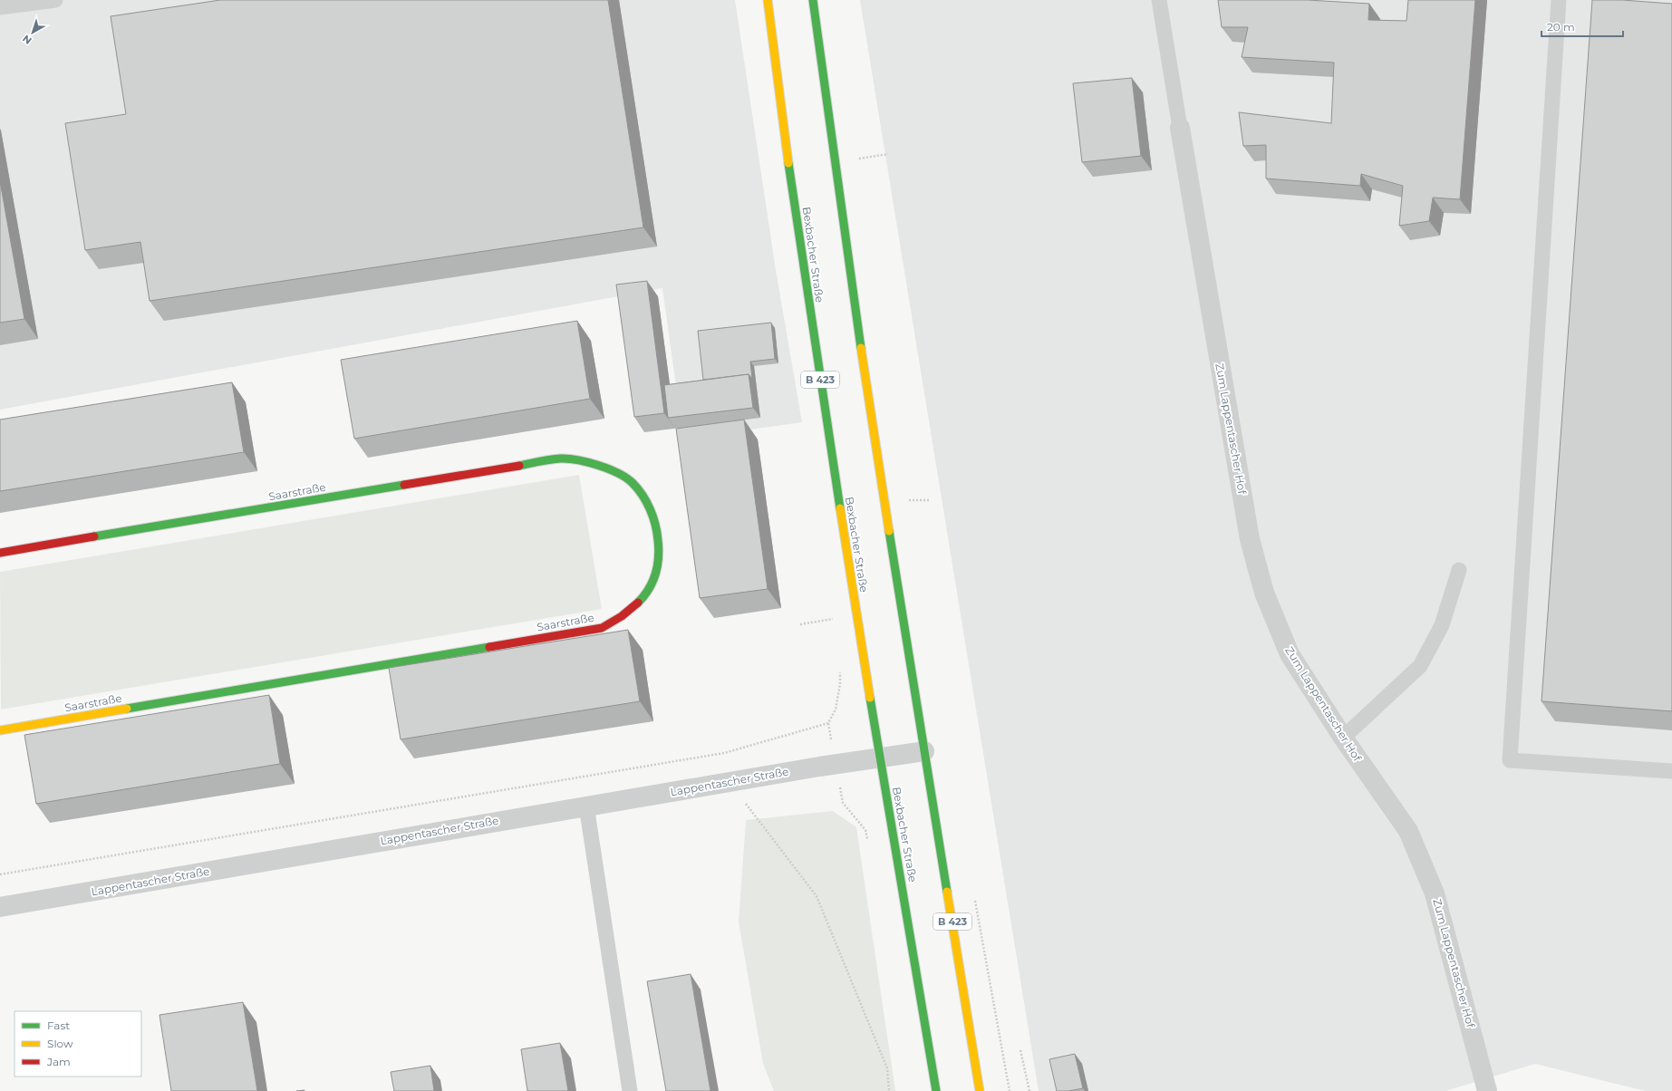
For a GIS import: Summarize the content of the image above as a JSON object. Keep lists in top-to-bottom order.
{
  "streets": {
    "main road": ["Bexbacher Straße", "B 423", "Saarstraße"],
    "street": ["Zum Lappentascher Hof", "Lappentascher Straße"]
  },
  "crossings": [
    ["Bexbacher Straße", "Lappentascher Straße"],
    ["B 423", "Lappentascher Straße"]
  ],
  "legend": ["Fast", "Slow", "Jam"],
  "scale_bar": "20 m",
  "north": "bottom left"
}
